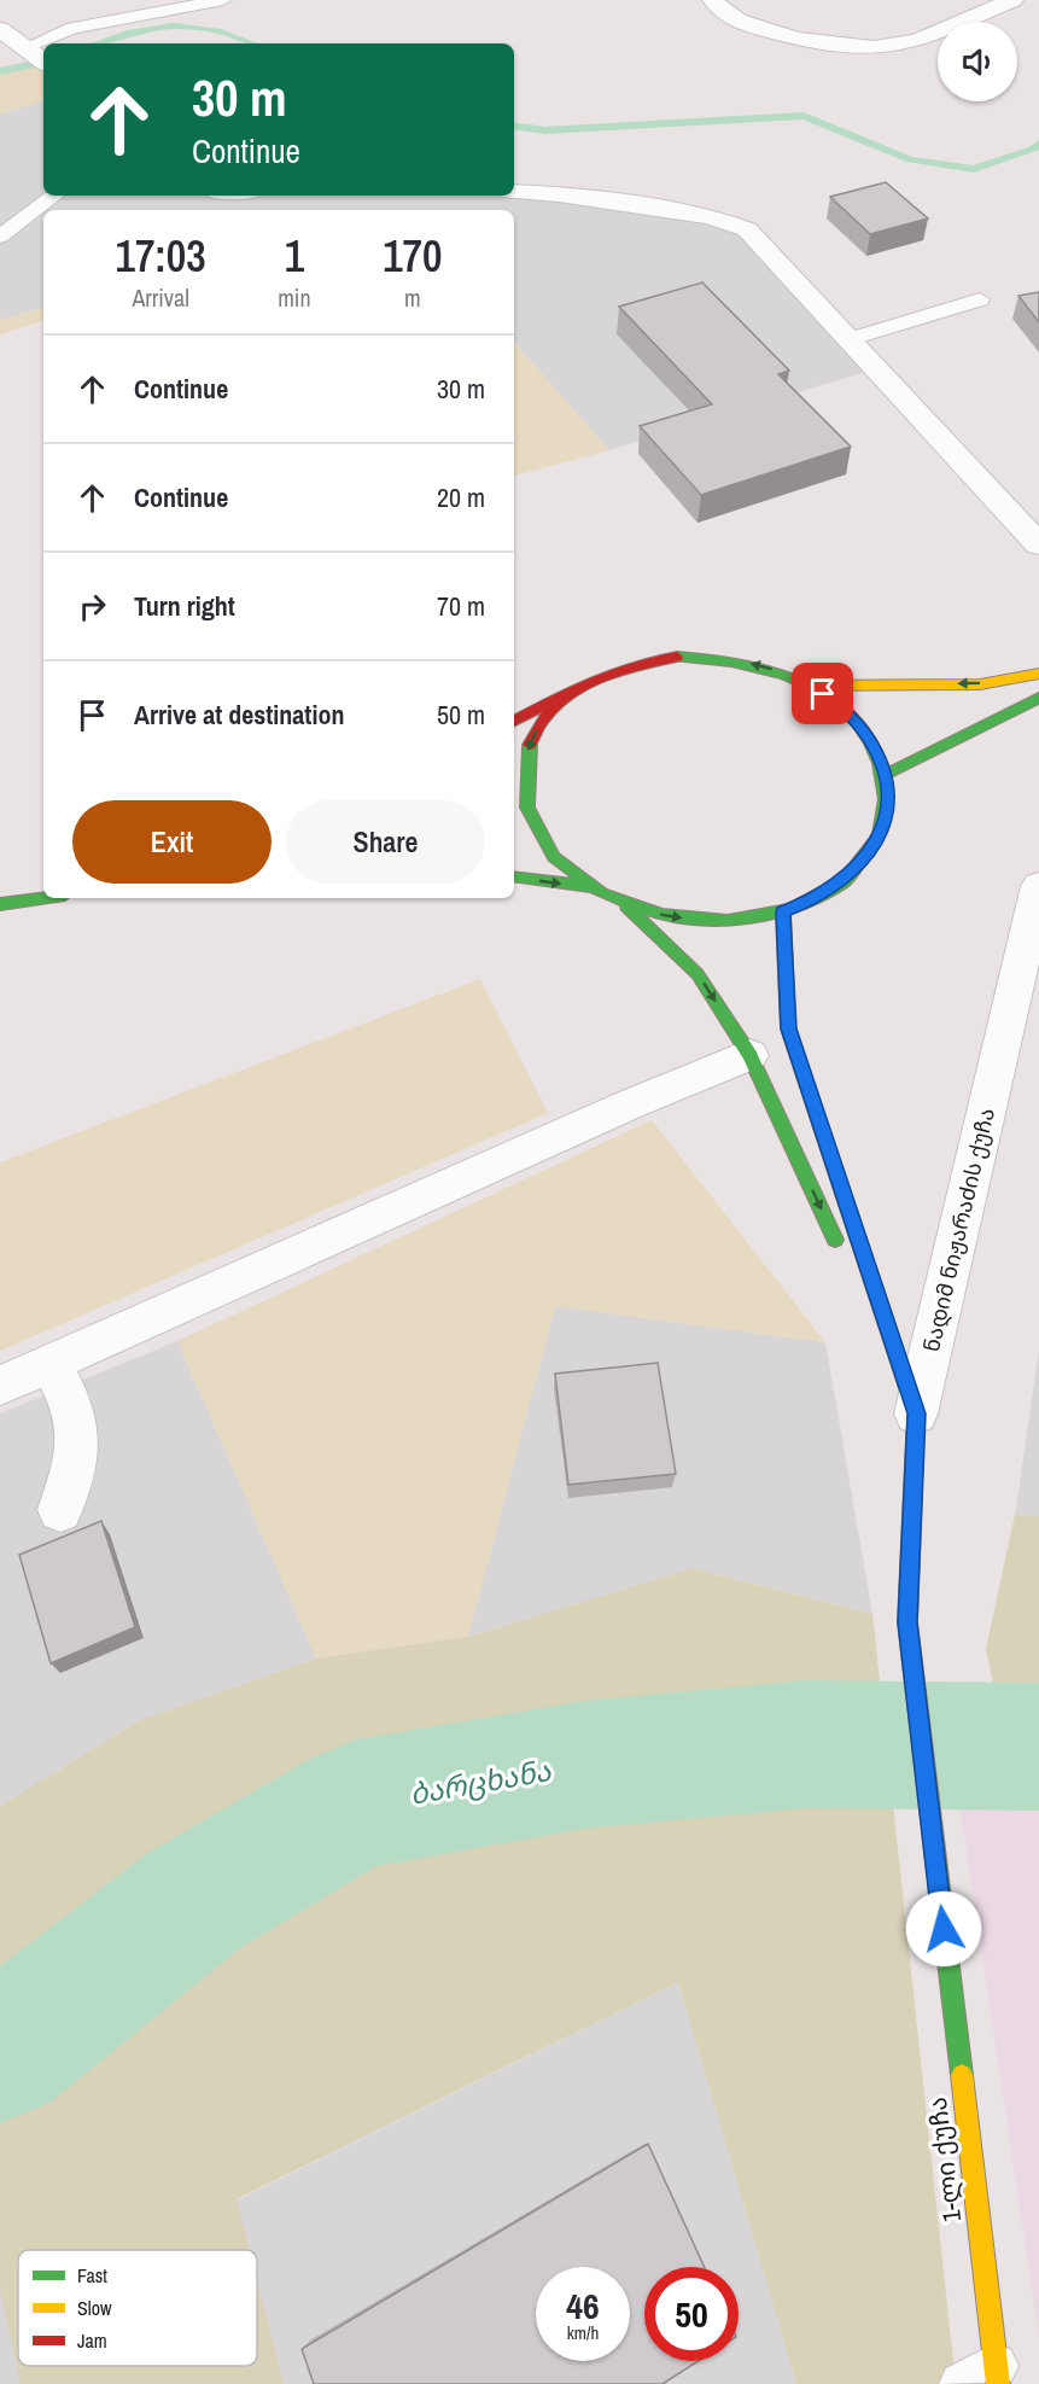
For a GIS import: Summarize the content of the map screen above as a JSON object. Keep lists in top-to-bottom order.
{
  "streets": {
    "main road": ["ნადიმ ნიჟარაძის ქუჩა", "1-ლი ქუჩა"]
  },
  "crossings": [
    ["ნადიმ ნიჟარაძის ქუჩა", "1-ლი ქუჩა"]
  ],
  "water": ["ბარცხანა"],
  "legend": ["Fast", "Slow", "Jam"],
  "page": {
    "turn": ["30 m", "Continue"],
    "eta": [
      "17:03",
      "Arrival",
      "1",
      "min",
      "170",
      "m"
    ],
    "list": [
      {
        "name": "Continue",
        "value": "30 m"
      },
      {
        "name": "Continue",
        "value": "20 m"
      },
      {
        "name": "Turn right",
        "value": "70 m"
      },
      {
        "name": "Arrive at destination",
        "value": "50 m"
      }
    ],
    "buttons": ["Exit", "Share"],
    "speed": "46 km/h",
    "limit": "50"
  }
}
